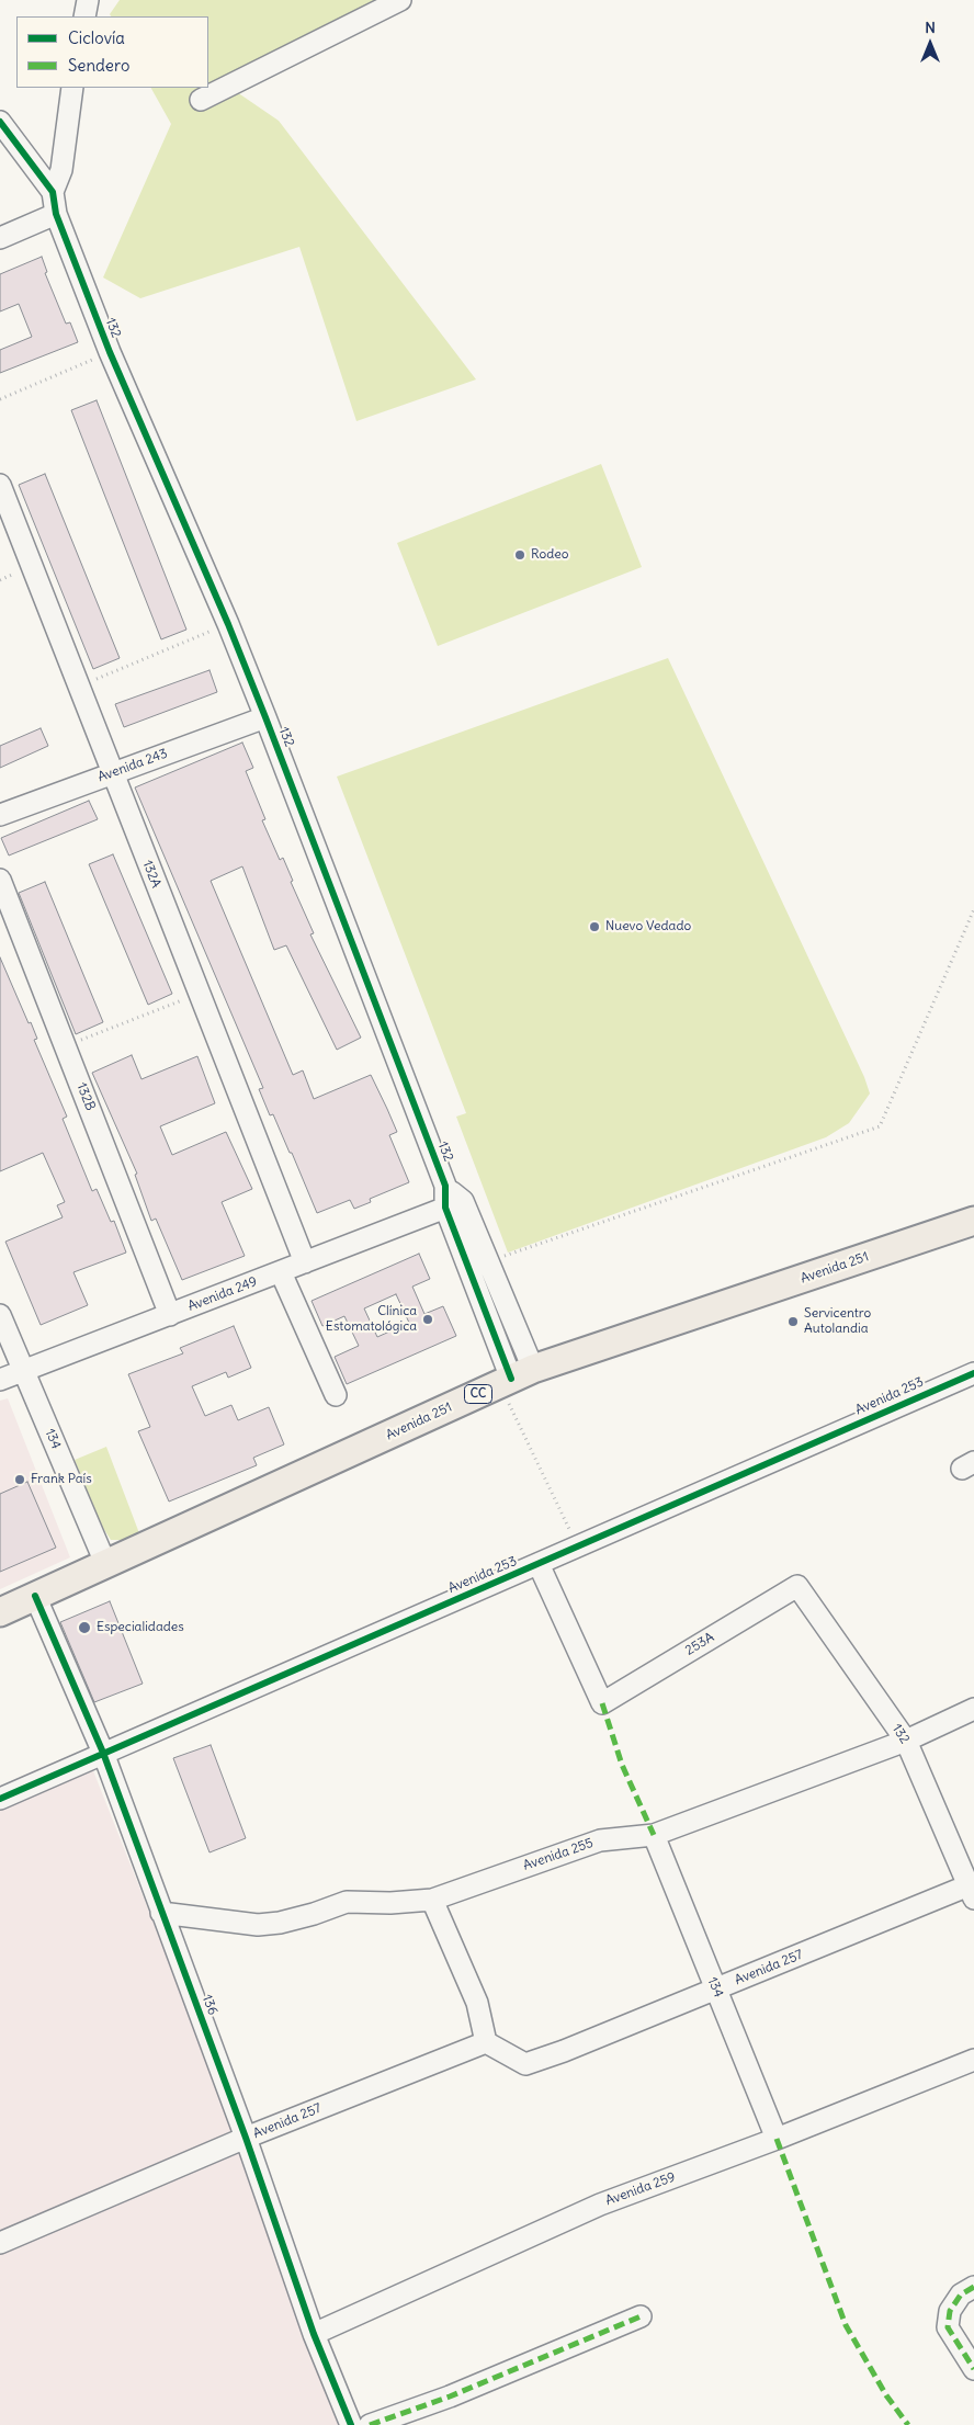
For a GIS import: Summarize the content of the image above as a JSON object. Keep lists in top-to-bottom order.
{
  "streets": {
    "main road": ["Avenida 251", "CC"],
    "street": [
      "132",
      "Avenida 243",
      "132A",
      "132B",
      "Avenida 249",
      "Avenida 253",
      "134",
      "253A",
      "Avenida 255",
      "Avenida 257",
      "136",
      "Avenida 259"
    ]
  },
  "crossings": [
    ["132", "Avenida 243"],
    ["132", "Avenida 251"],
    ["132", "Avenida 249"],
    ["132", "253A"],
    ["132", "Avenida 255"],
    ["132", "Avenida 257"],
    ["Avenida 243", "132A"],
    ["132A", "Avenida 249"],
    ["132B", "Avenida 249"],
    ["Avenida 251", "134"],
    ["Avenida 251", "136"],
    ["Avenida 249", "134"],
    ["Avenida 253", "253A"],
    ["Avenida 253", "136"],
    ["134", "Avenida 255"],
    ["134", "Avenida 257"],
    ["134", "Avenida 259"],
    ["Avenida 255", "136"],
    ["Avenida 257", "136"],
    ["136", "Avenida 259"]
  ],
  "places": [
    "Rodeo",
    "Nuevo Vedado",
    "Clínica Estomatológica",
    "Servicentro Autolandia",
    "Frank País",
    "Especialidades"
  ],
  "legend": ["Ciclovía", "Sendero"],
  "north": "top"
}
